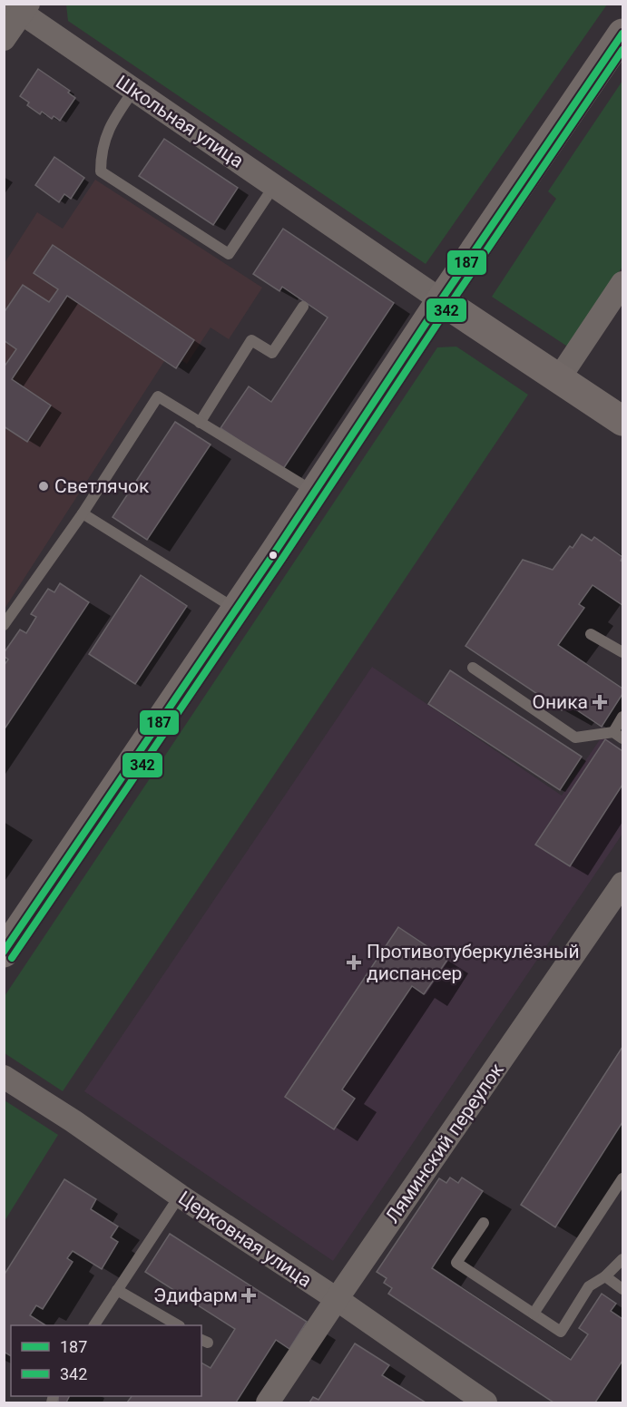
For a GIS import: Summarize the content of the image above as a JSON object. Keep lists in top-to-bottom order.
{
  "streets": {
    "main road": ["Школьная улица"],
    "street": ["Ляминский переулок", "Церковная улица"]
  },
  "crossings": [
    ["Ляминский переулок", "Церковная улица"]
  ],
  "places": {
    "other": ["Светлячок"],
    "health": ["Оника", "Противотуберкулёзный диспансер", "Эдифарм"]
  },
  "lines": ["transit line 187", "transit line 342"],
  "legend": ["187", "342"]
}
